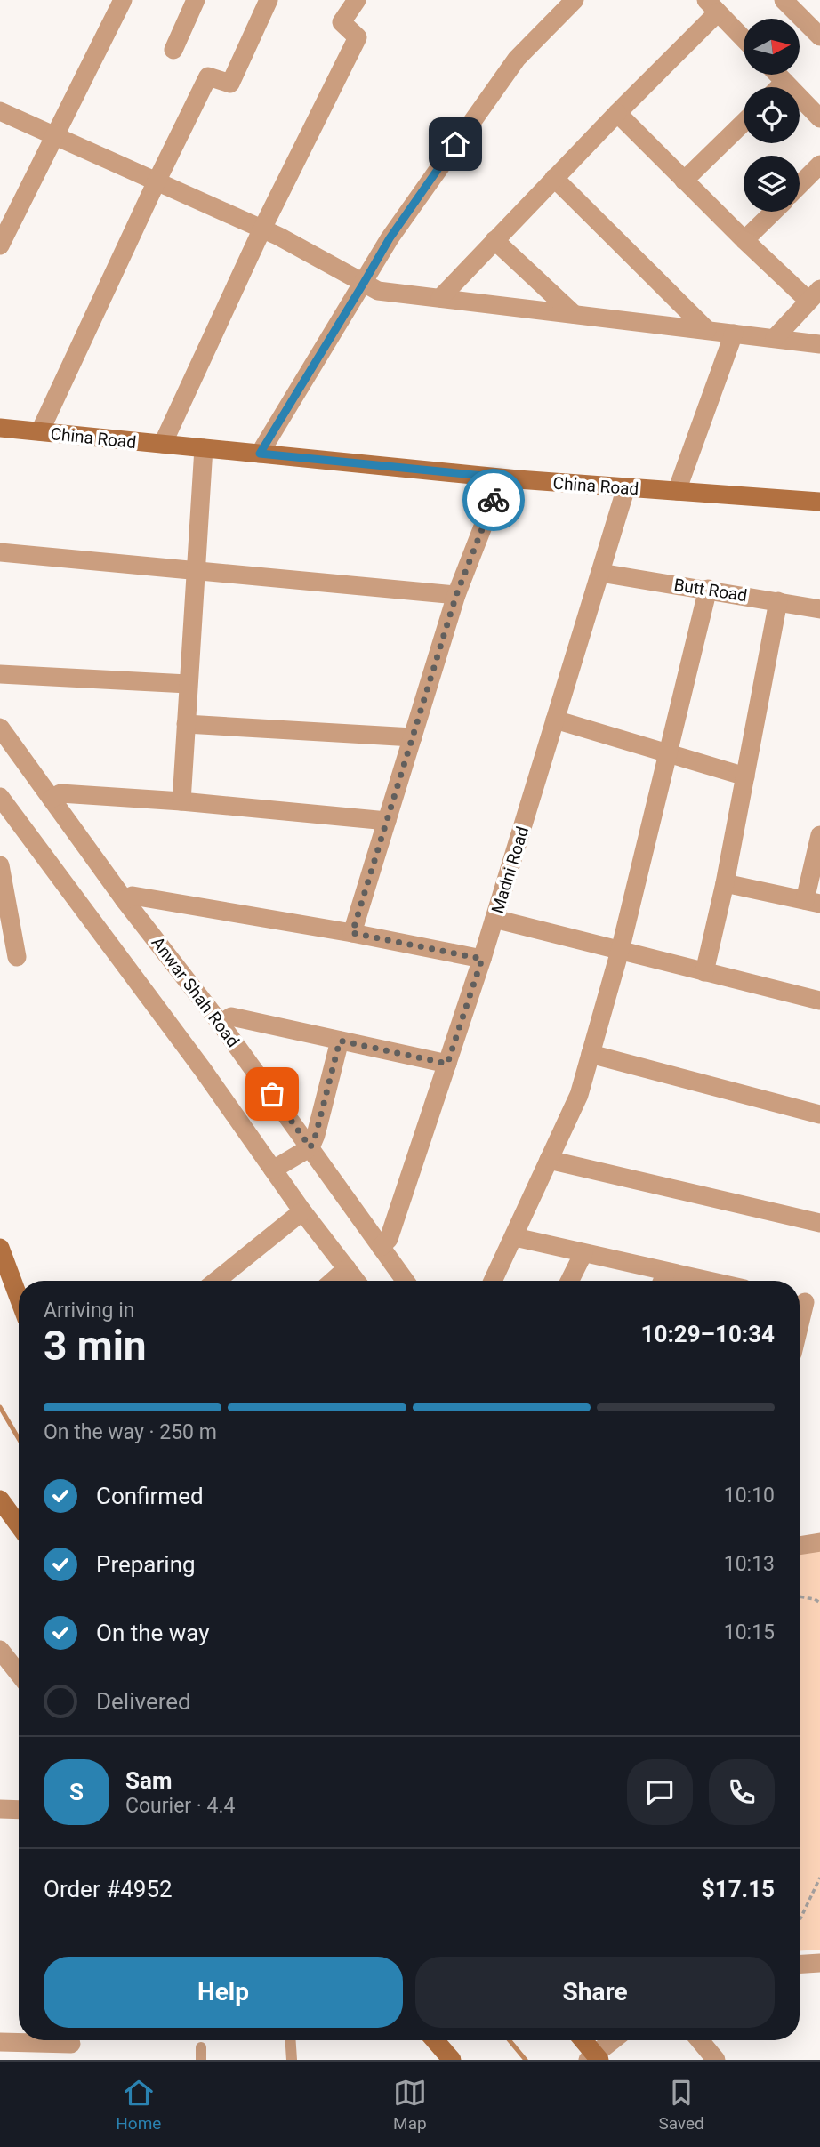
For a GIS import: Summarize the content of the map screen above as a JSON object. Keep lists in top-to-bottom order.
{
  "streets": {
    "main road": ["China Road"],
    "street": ["Butt Road", "Madni Road", "Anwar Shah Road"]
  },
  "crossings": [
    ["China Road", "Madni Road"],
    ["Butt Road", "Madni Road"],
    ["Madni Road", "Anwar Shah Road"]
  ],
  "north": "right",
  "page": {
    "heading": ["3 min", "Arriving in", "10:29–10:34"],
    "panel": [
      "Sam",
      "Courier · 4.4",
      "Order #4952",
      "$17.15"
    ],
    "bar": "On the way · 250 m",
    "list": [
      ["Confirmed", "10:10"],
      ["Preparing", "10:13"],
      ["On the way", "10:15"],
      "Delivered"
    ],
    "round": "S",
    "buttons": ["Help", "Share"],
    "tabs": ["Home", "Map", "Saved"]
  }
}
